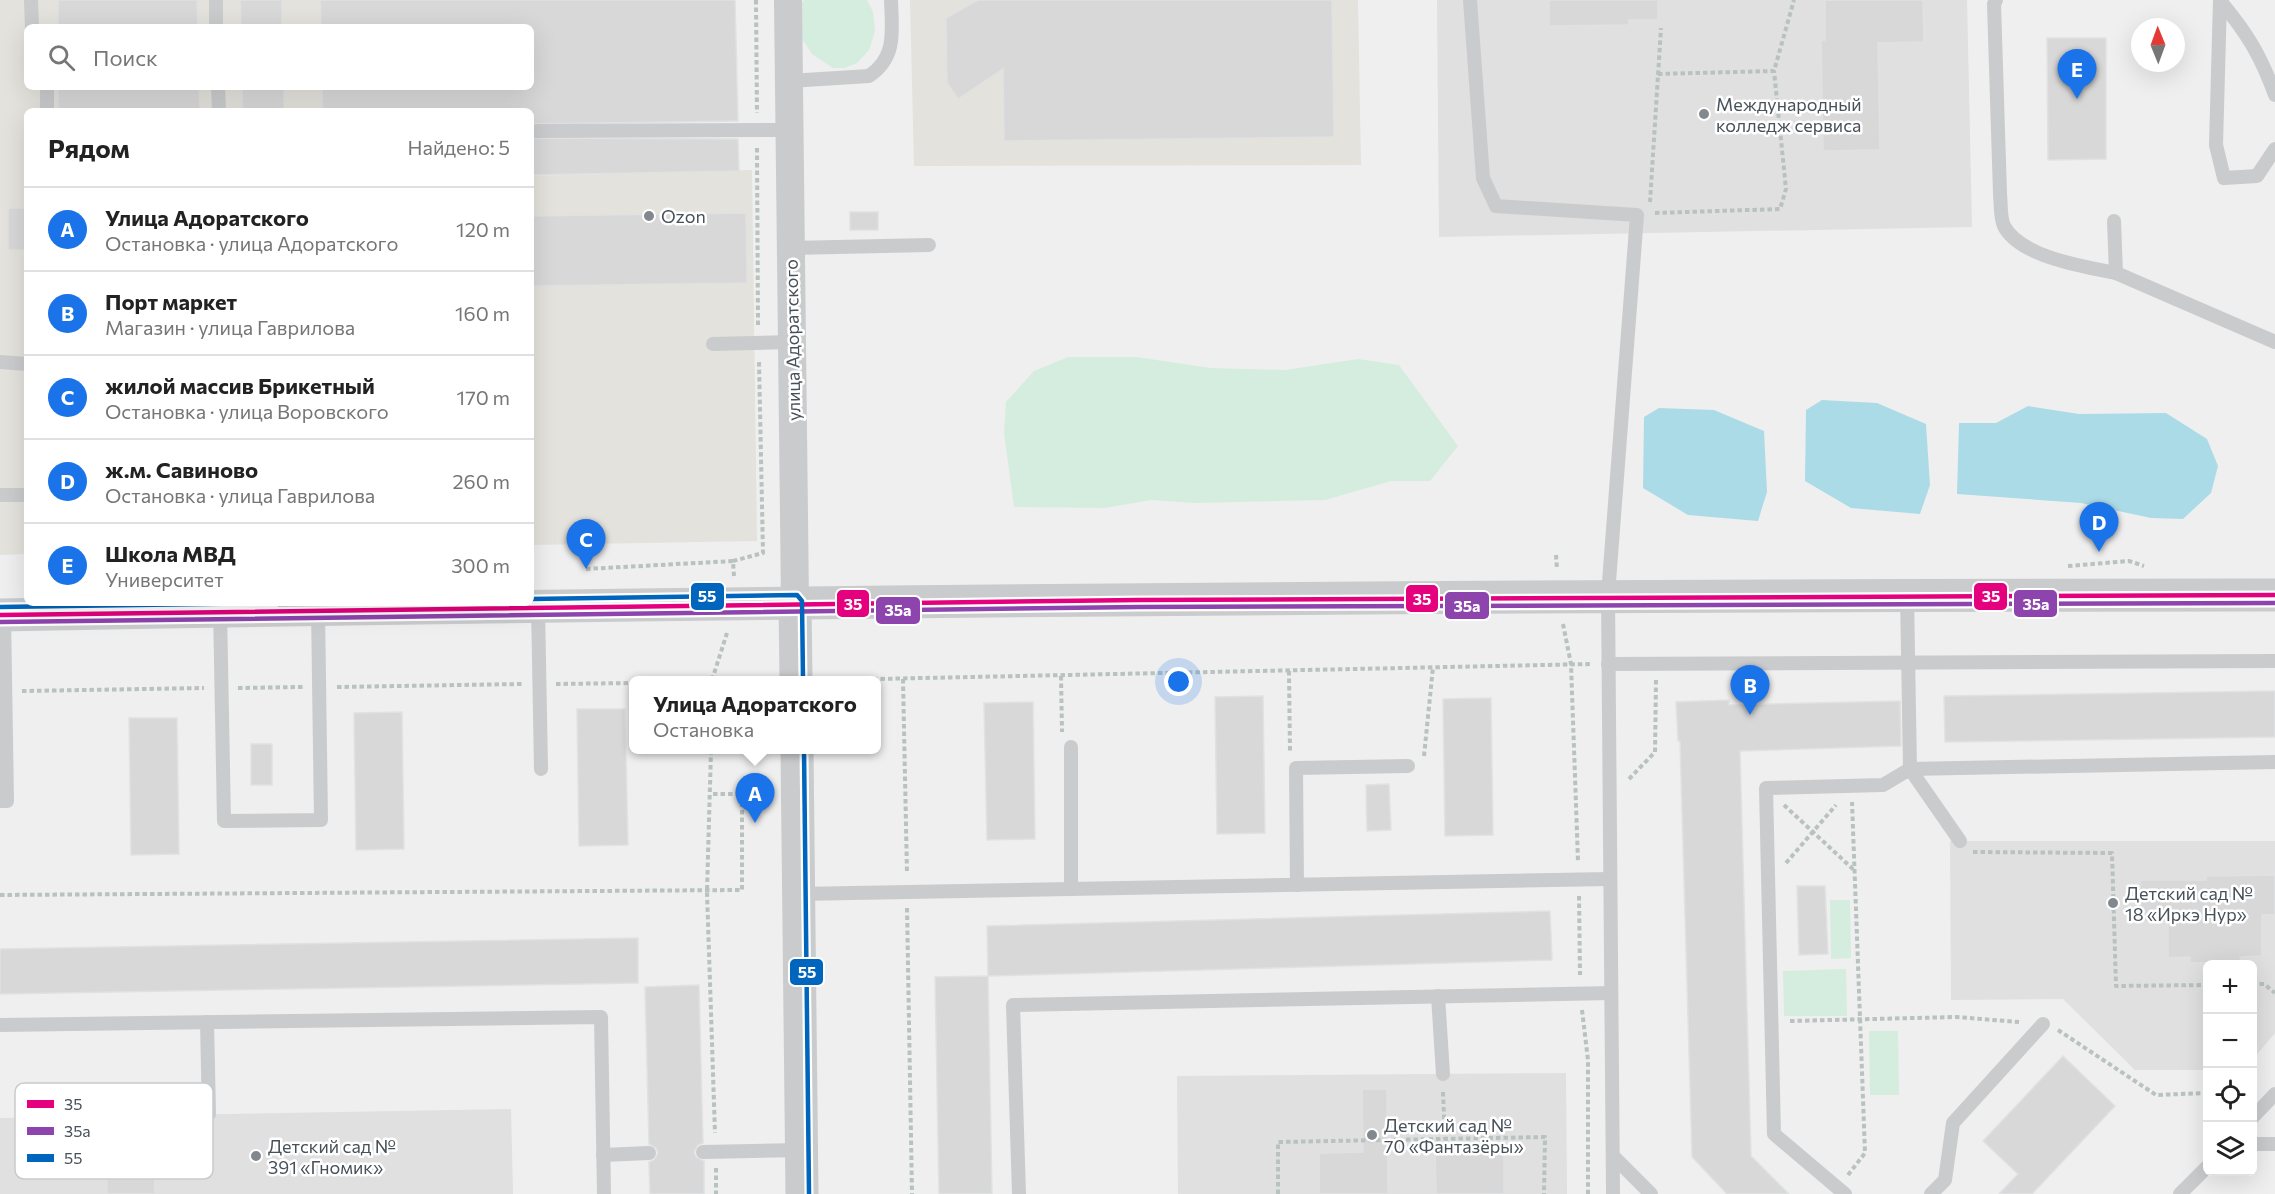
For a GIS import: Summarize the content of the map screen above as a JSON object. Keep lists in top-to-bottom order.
{
  "streets": {
    "street": ["улица Адоратского"]
  },
  "places": [
    "Международный колледж сервиса",
    "Ozon",
    "Детский сад № 18 «Иркэ Нур»",
    "Детский сад № 70 «Фантазёры»",
    "Детский сад № 391 «Гномик»"
  ],
  "lines": ["transit line 35", "transit line 55", "transit line 35a"],
  "legend": ["35", "35a", "55"],
  "north": "top",
  "page": {
    "search": "Поиск",
    "pins": [
      "E",
      "D",
      "C",
      "B",
      "A"
    ],
    "heading": ["Рядом", "Найдено: 5"],
    "list": [
      {
        "mark": "A",
        "name": "Улица Адоратского",
        "note": "Остановка · улица Адоратского",
        "value": "120 m"
      },
      {
        "mark": "B",
        "name": "Порт маркет",
        "note": "Магазин · улица Гаврилова",
        "value": "160 m"
      },
      {
        "mark": "C",
        "name": "жилой массив Брикетный",
        "note": "Остановка · улица Воровского",
        "value": "170 m"
      },
      {
        "mark": "D",
        "name": "ж.м. Савиново",
        "note": "Остановка · улица Гаврилова",
        "value": "260 m"
      },
      {
        "mark": "E",
        "name": "Школа МВД",
        "note": "Университет",
        "value": "300 m"
      }
    ],
    "popup": ["Улица Адоратского", "Остановка"],
    "map_buttons": ["+", "−"]
  }
}
